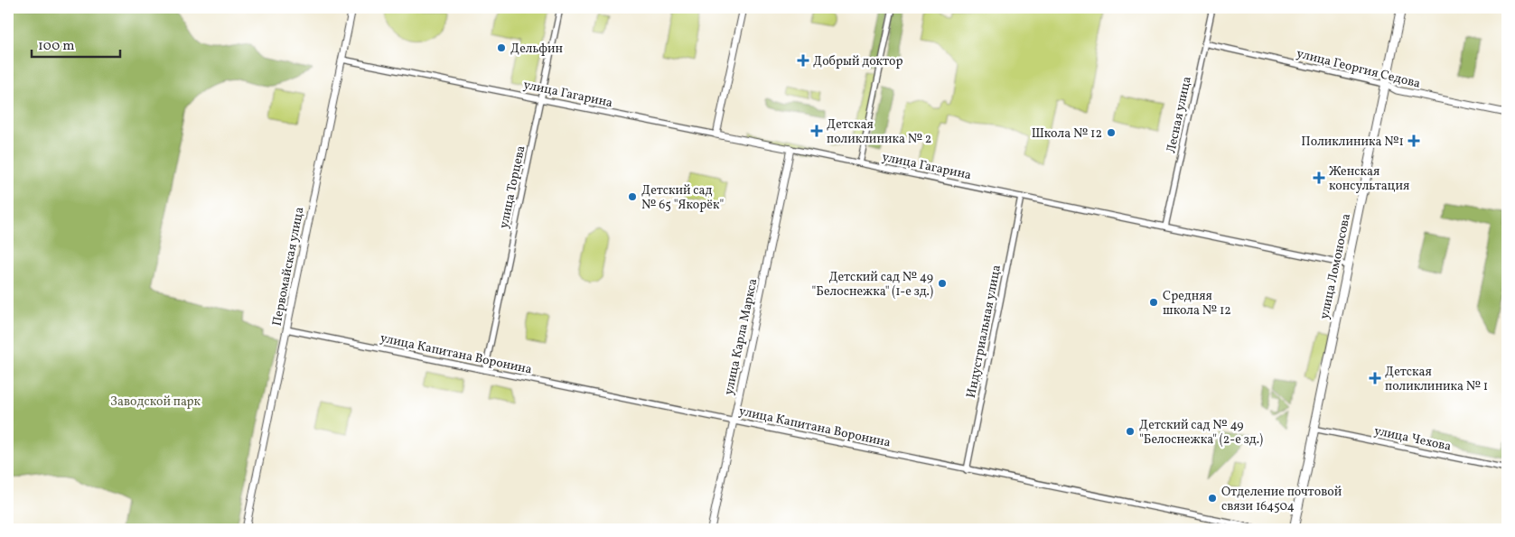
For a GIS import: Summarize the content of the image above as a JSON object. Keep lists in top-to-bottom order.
{
  "streets": {
    "main road": ["улица Ломоносова"],
    "street": [
      "улица Георгия Седова",
      "улица Гагарина",
      "Лесная улица",
      "улица Торцева",
      "Первомайская улица",
      "Индустриальная улица",
      "улица Карла Маркса",
      "улица Капитана Воронина",
      "улица Чехова"
    ]
  },
  "crossings": [
    ["улица Георгия Седова", "Лесная улица"],
    ["улица Георгия Седова", "улица Ломоносова"],
    ["улица Гагарина", "Лесная улица"],
    ["улица Гагарина", "улица Торцева"],
    ["улица Гагарина", "Первомайская улица"],
    ["улица Гагарина", "улица Ломоносова"],
    ["улица Гагарина", "Индустриальная улица"],
    ["улица Гагарина", "улица Карла Маркса"],
    ["улица Торцева", "улица Капитана Воронина"],
    ["Первомайская улица", "улица Капитана Воронина"],
    ["улица Ломоносова", "улица Чехова"],
    ["Индустриальная улица", "улица Капитана Воронина"],
    ["улица Карла Маркса", "улица Капитана Воронина"]
  ],
  "parks": ["Заводской парк"],
  "places": {
    "other": [
      "Дельфин",
      "Школа № 12",
      "Детский сад № 65 \"Якорёк\"",
      "Детский сад № 49 \"Белоснежка\" (1-е зд.)",
      "Средняя школа № 12",
      "Детский сад № 49 \"Белоснежка\" (2-е зд.)",
      "Отделение почтовой связи 164504"
    ],
    "health": [
      "Добрый доктор",
      "Детская поликлиника № 2",
      "Поликлиника №1",
      "Женская консультация",
      "Детская поликлиника № 1"
    ]
  },
  "scale_bar": "100 m"
}
